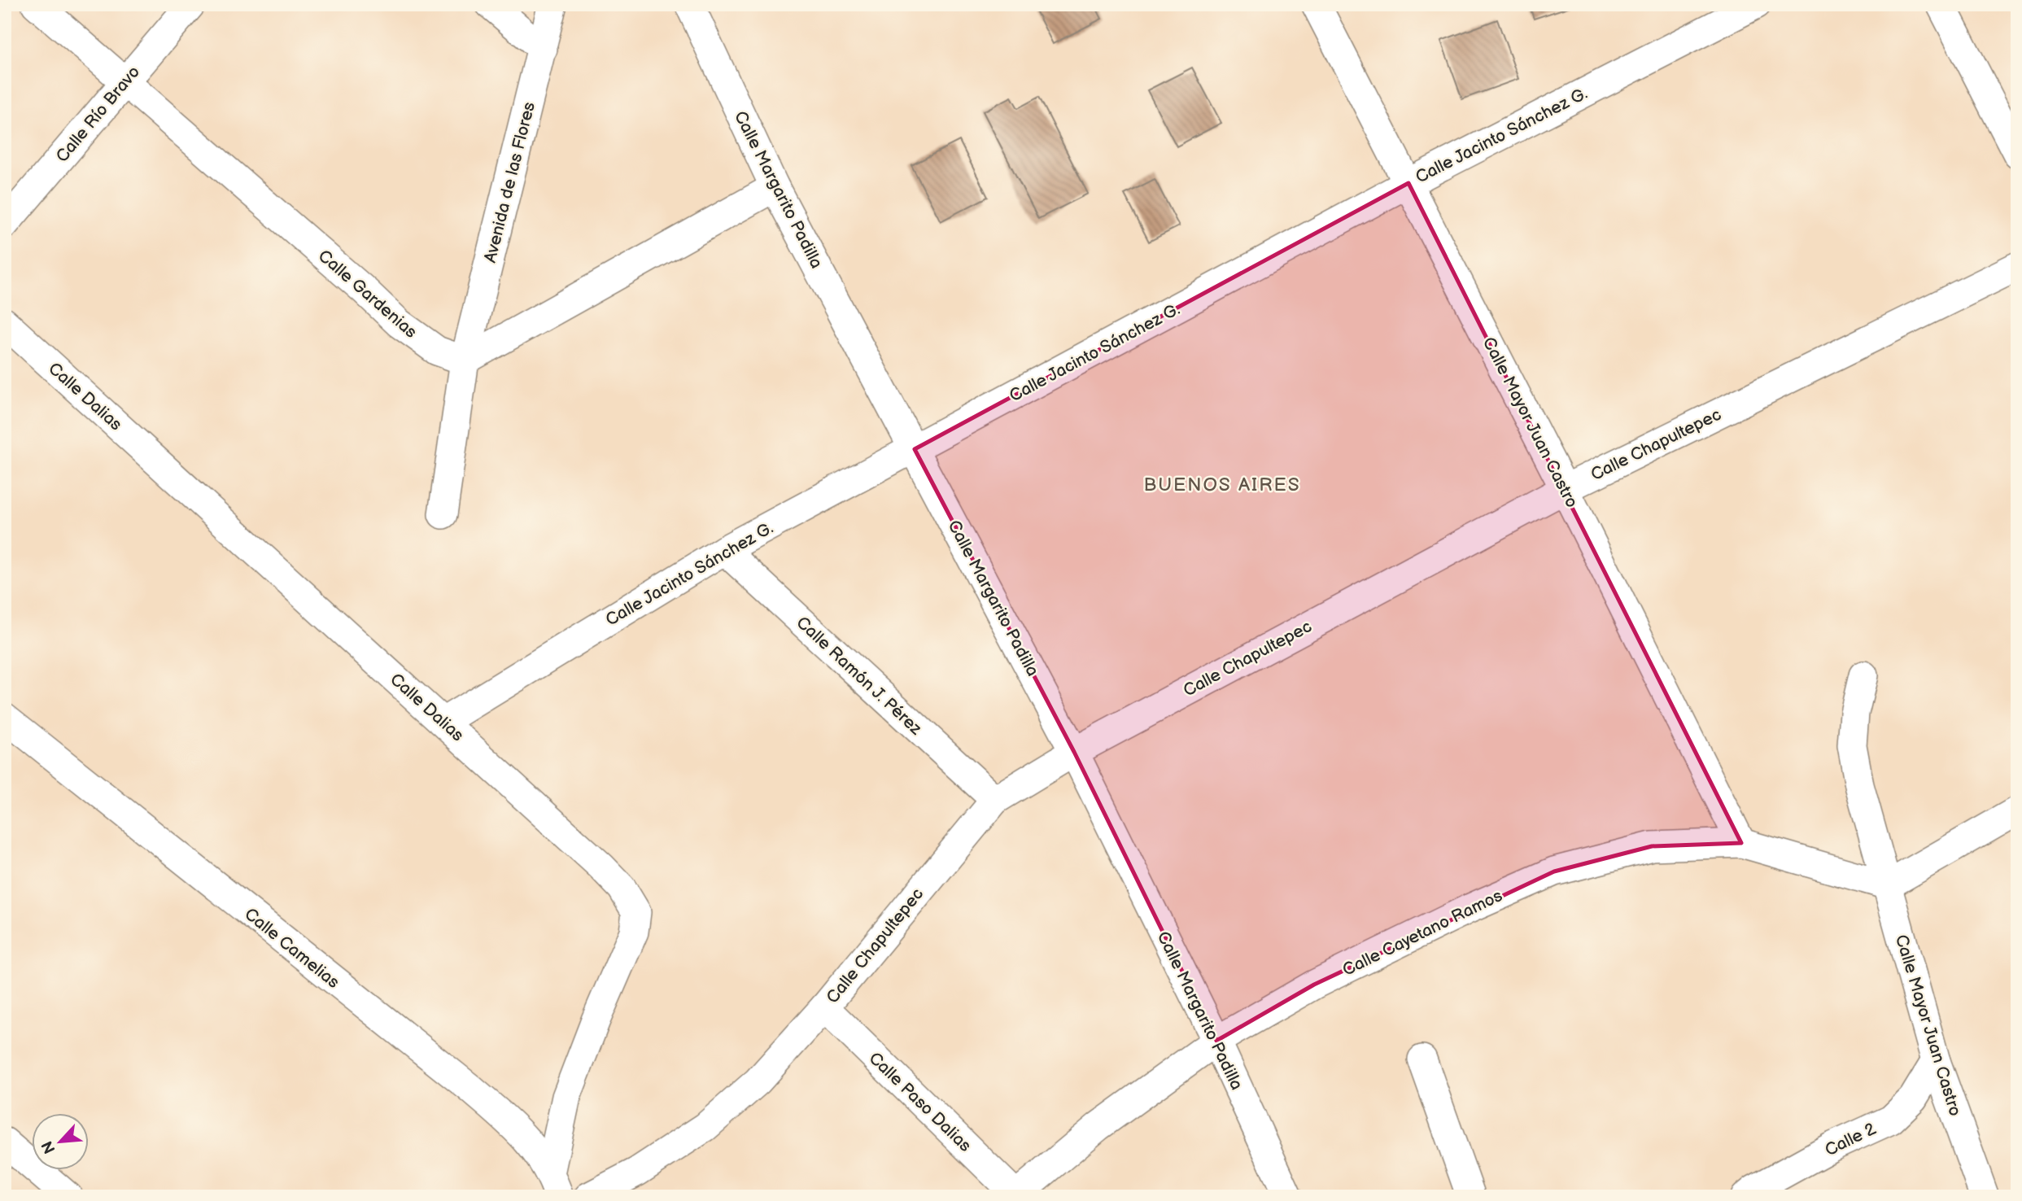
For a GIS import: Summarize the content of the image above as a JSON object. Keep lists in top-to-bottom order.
{
  "streets": {
    "street": [
      "Calle Río Bravo",
      "Calle Jacinto Sánchez G.",
      "Avenida de las Flores",
      "Calle Margarito Padilla",
      "Calle Gardenias",
      "Calle Dalias",
      "Calle Mayor Juan Castro",
      "Calle Chapultepec",
      "Calle Ramón J. Pérez",
      "Calle Cayetano Ramos",
      "Calle Camelias",
      "Calle Paso Dalias",
      "Calle 2"
    ]
  },
  "crossings": [
    ["Calle Río Bravo", "Calle Gardenias"],
    ["Calle Jacinto Sánchez G.", "Calle Margarito Padilla"],
    ["Calle Jacinto Sánchez G.", "Calle Dalias"],
    ["Calle Jacinto Sánchez G.", "Calle Mayor Juan Castro"],
    ["Calle Jacinto Sánchez G.", "Calle Ramón J. Pérez"],
    ["Avenida de las Flores", "Calle Gardenias"],
    ["Calle Margarito Padilla", "Calle Chapultepec"],
    ["Calle Margarito Padilla", "Calle Cayetano Ramos"],
    ["Calle Dalias", "Calle Camelias"],
    ["Calle Mayor Juan Castro", "Calle Chapultepec"],
    ["Calle Mayor Juan Castro", "Calle Cayetano Ramos"],
    ["Calle Mayor Juan Castro", "Calle 2"],
    ["Calle Chapultepec", "Calle Ramón J. Pérez"],
    ["Calle Chapultepec", "Calle Paso Dalias"],
    ["Calle Cayetano Ramos", "Calle Paso Dalias"]
  ],
  "districts": ["BUENOS AIRES"],
  "north": "bottom left"
}
